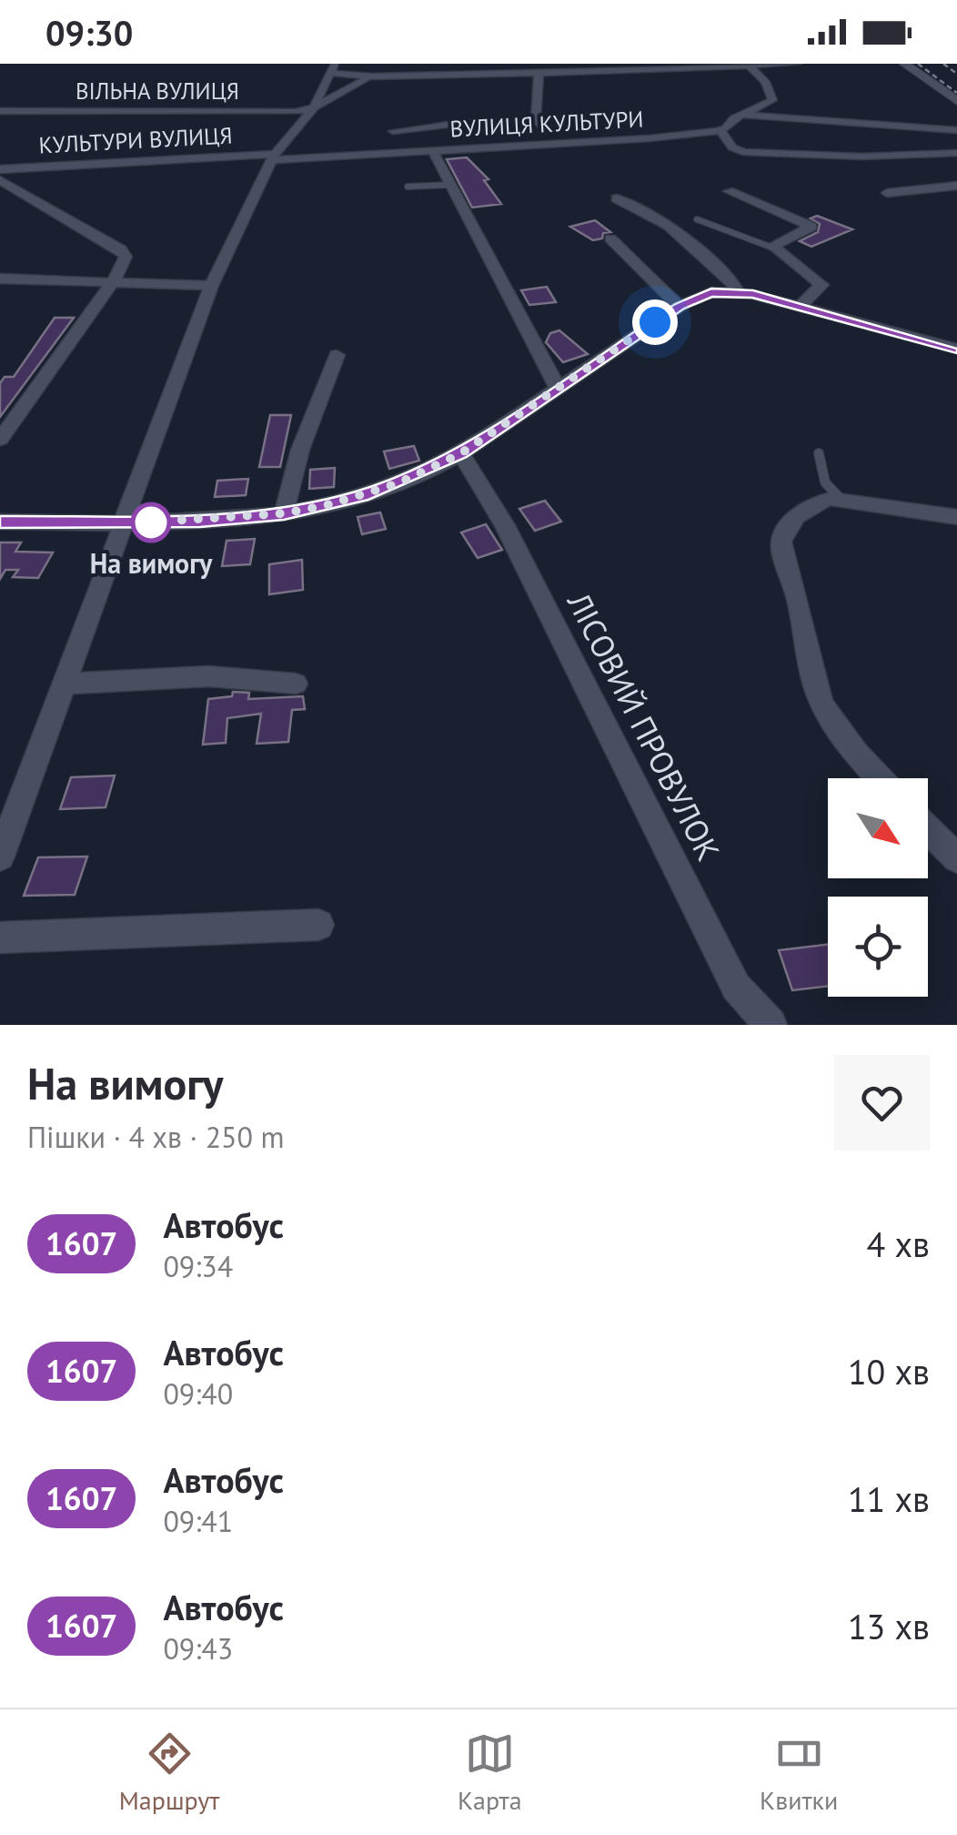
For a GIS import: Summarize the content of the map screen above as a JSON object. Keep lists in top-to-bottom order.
{
  "streets": {
    "street": [
      "ВІЛЬНА ВУЛИЦЯ",
      "ВУЛИЦЯ КУЛЬТУРИ",
      "КУЛЬТУРИ ВУЛИЦЯ",
      "ЛІСОВИЙ ПРОВУЛОК"
    ]
  },
  "crossings": [
    ["ВУЛИЦЯ КУЛЬТУРИ", "КУЛЬТУРИ ВУЛИЦЯ"]
  ],
  "places": ["На вимогу"],
  "lines": ["bus line 1607"],
  "north": "bottom right",
  "page": {
    "status": "09:30",
    "heading": ["На вимогу", "Пішки · 4 хв · 250 m"],
    "list": [
      {
        "mark": "1607",
        "name": "Автобус",
        "note": "09:34",
        "value": "4 хв"
      },
      {
        "mark": "1607",
        "name": "Автобус",
        "note": "09:40",
        "value": "10 хв"
      },
      {
        "mark": "1607",
        "name": "Автобус",
        "note": "09:41",
        "value": "11 хв"
      },
      {
        "mark": "1607",
        "name": "Автобус",
        "note": "09:43",
        "value": "13 хв"
      }
    ],
    "tabs": ["Маршрут", "Карта", "Квитки"]
  }
}
